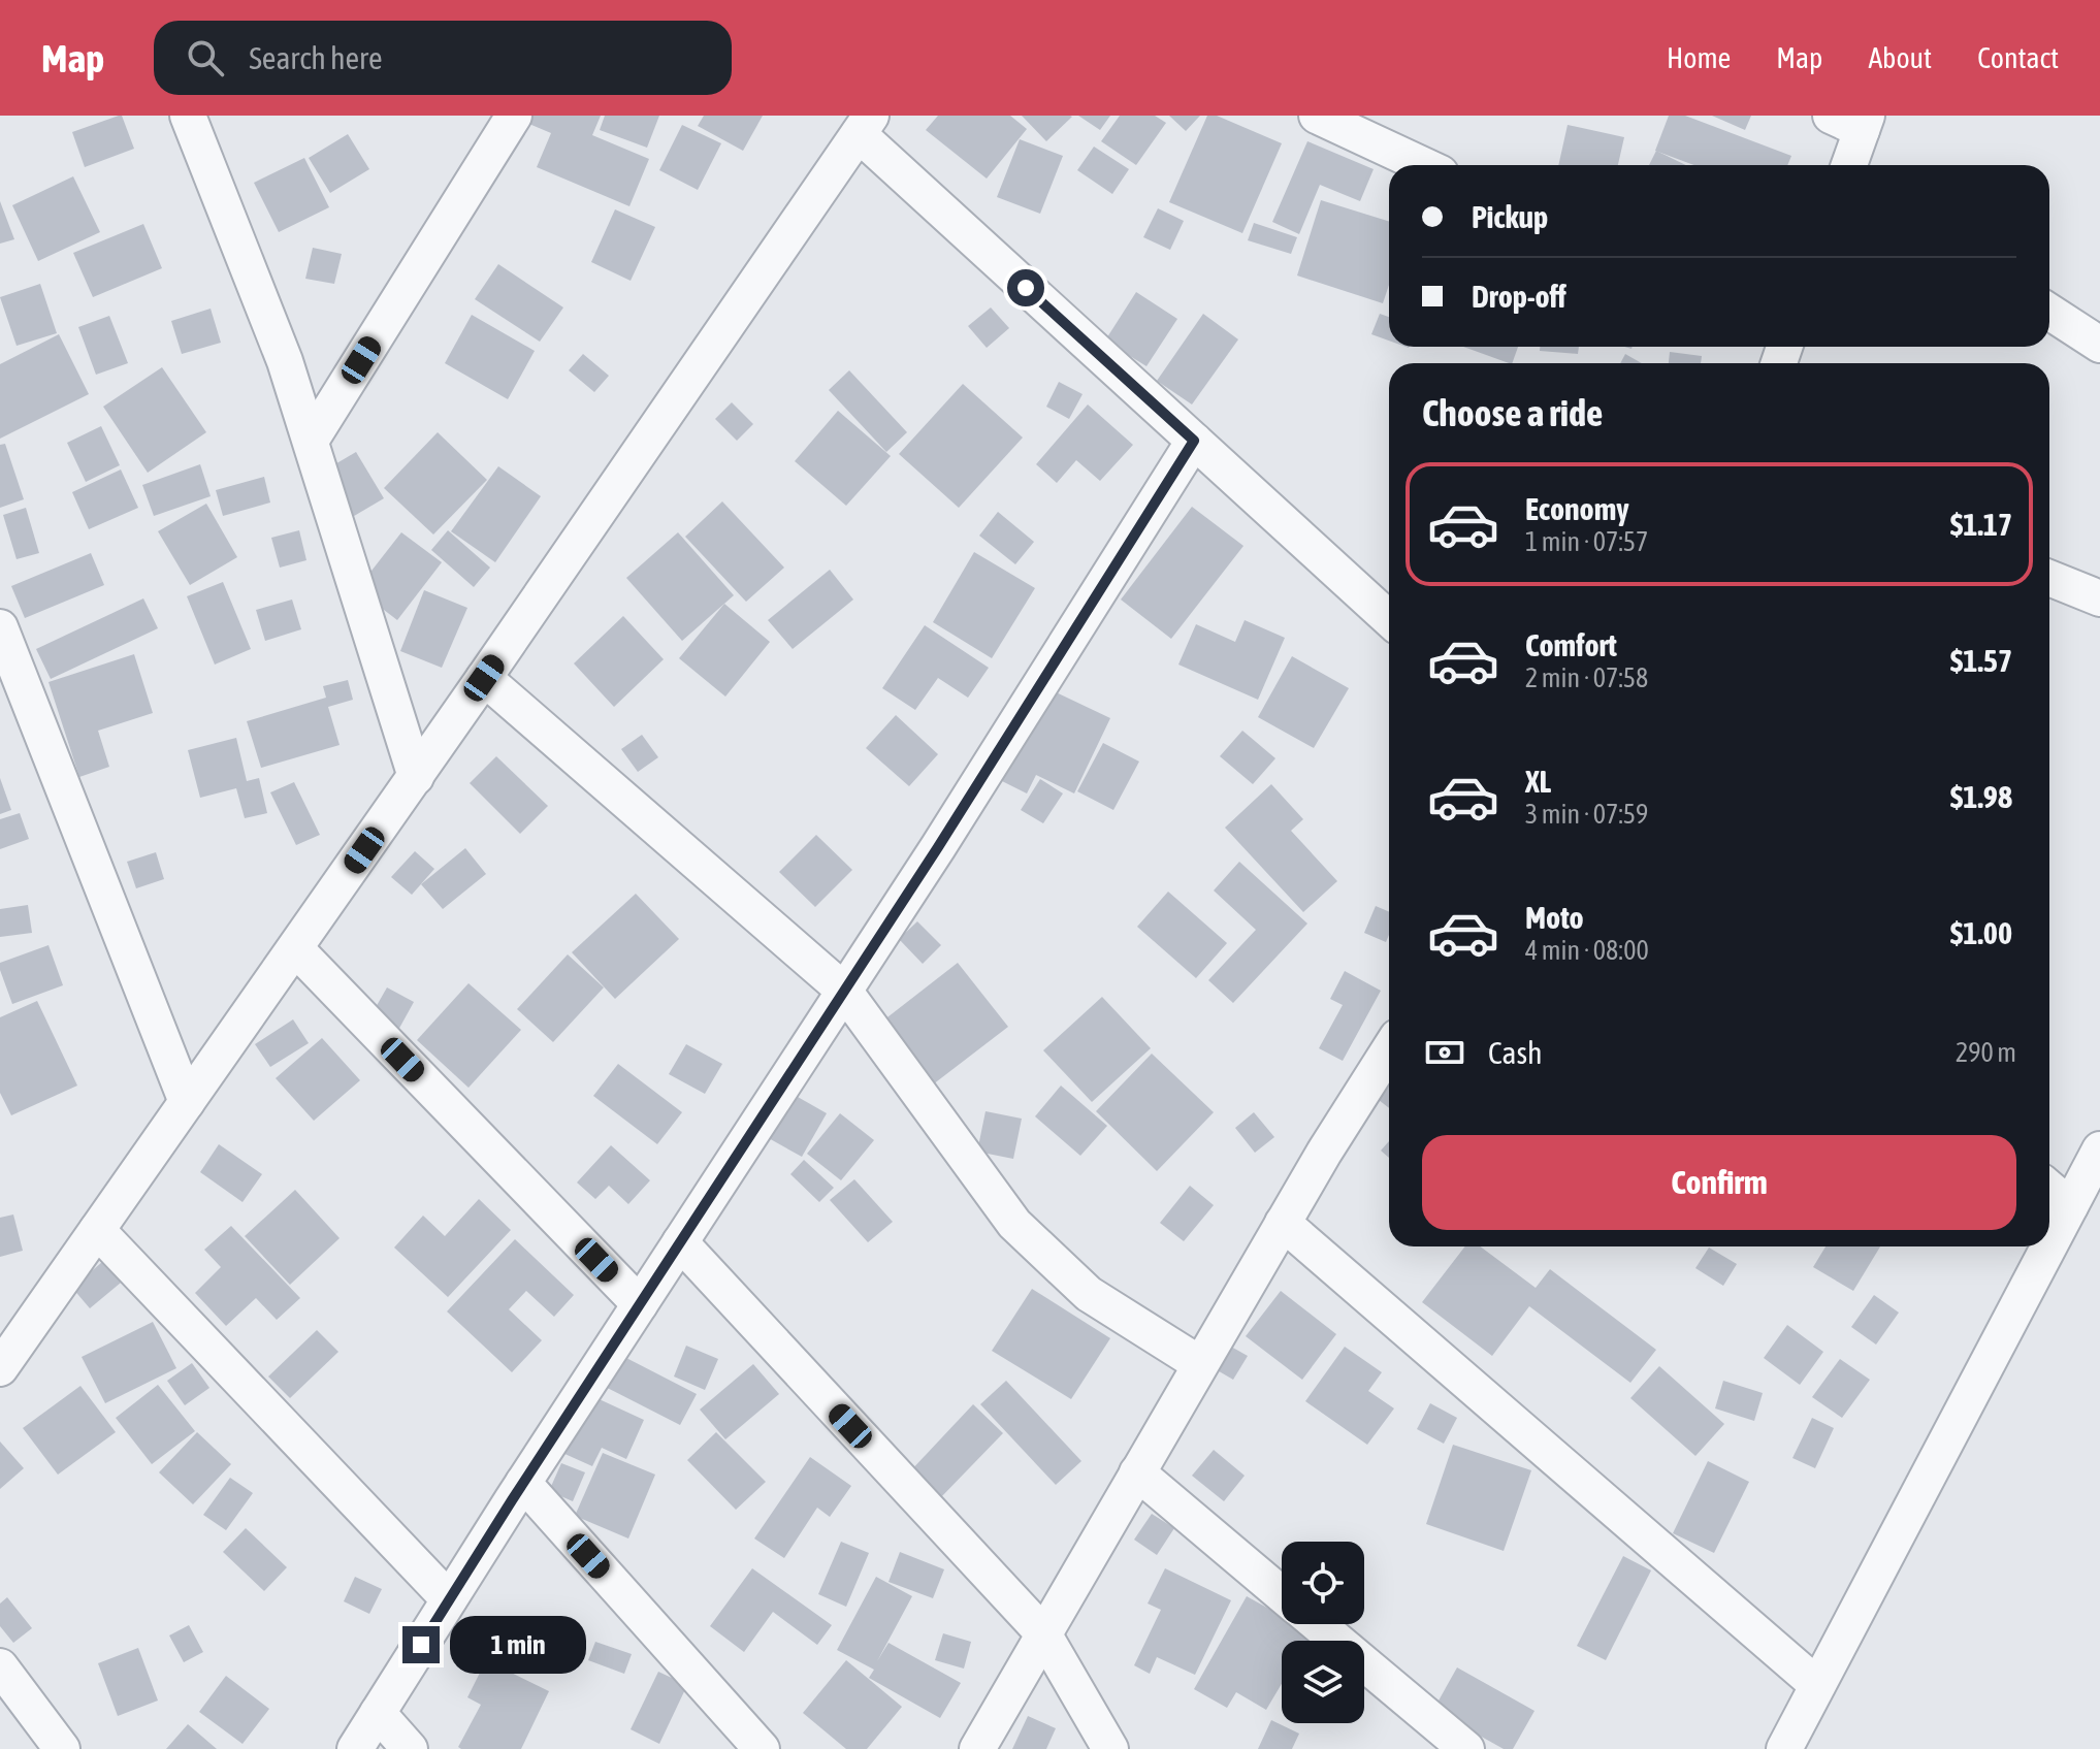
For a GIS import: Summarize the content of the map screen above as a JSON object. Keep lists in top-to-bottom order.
{
  "page": {
    "header": "Map",
    "search": "Search here",
    "nav": [
      "Home",
      "Map",
      "About",
      "Contact"
    ],
    "banner": ["Pickup", "Drop-off"],
    "heading": "Choose a ride",
    "list": [
      {
        "name": "Economy",
        "note": "1 min · 07:57",
        "value": "$1.17"
      },
      {
        "name": "Comfort",
        "note": "2 min · 07:58",
        "value": "$1.57"
      },
      {
        "name": "XL",
        "note": "3 min · 07:59",
        "value": "$1.98"
      },
      {
        "name": "Moto",
        "note": "4 min · 08:00",
        "value": "$1.00"
      }
    ],
    "pay": ["Cash", "290 m"],
    "buttons": "Confirm",
    "bubble": "1 min"
  }
}
